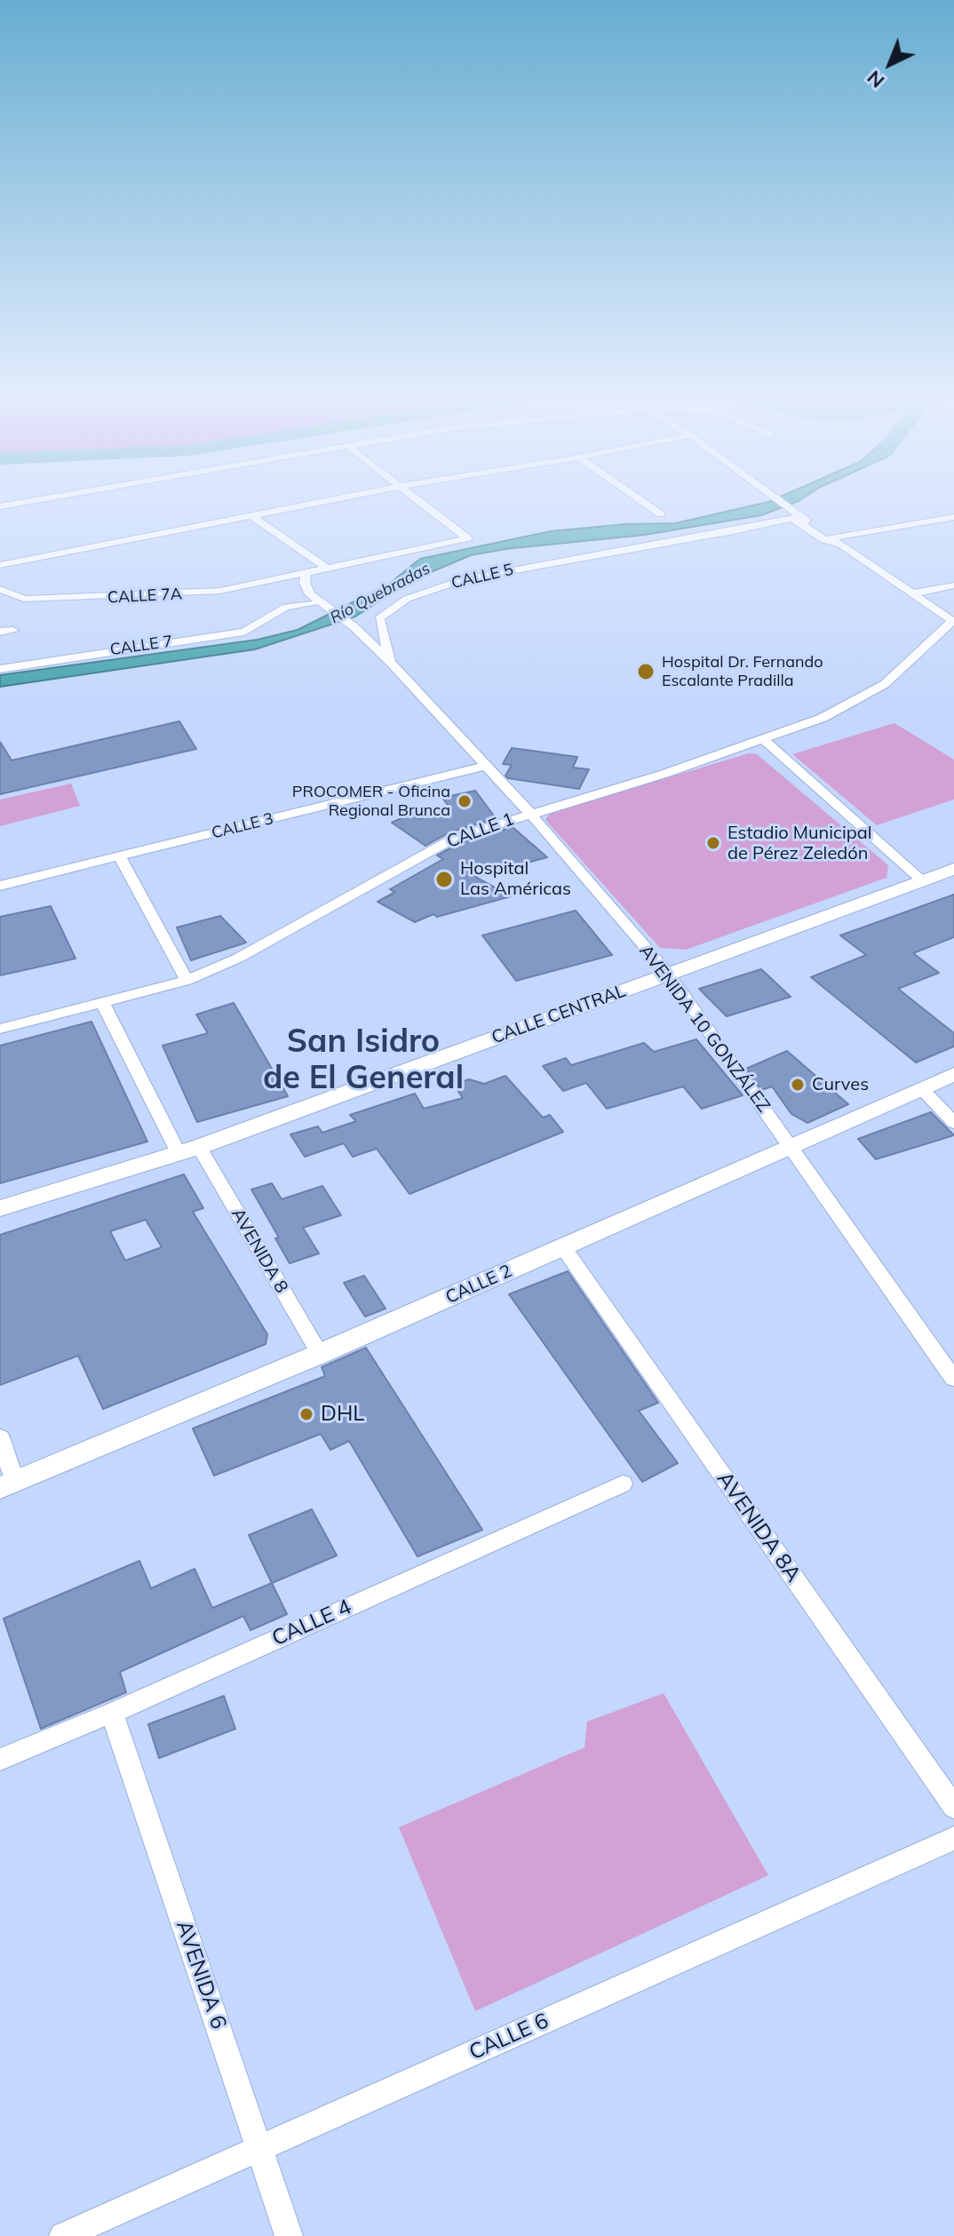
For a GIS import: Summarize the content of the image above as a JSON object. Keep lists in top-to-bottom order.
{
  "streets": {
    "main road": ["CALLE CENTRAL", "CALLE 2"],
    "street": [
      "CALLE 5",
      "CALLE 7A",
      "CALLE 7",
      "CALLE 3",
      "CALLE 1",
      "AVENIDA 10 GONZÁLEZ",
      "AVENIDA 8",
      "AVENIDA 8A",
      "CALLE 4",
      "AVENIDA 6",
      "CALLE 6"
    ]
  },
  "crossings": [
    ["CALLE 5", "AVENIDA 10 GONZÁLEZ"],
    ["CALLE 7A", "CALLE 7"],
    ["CALLE 7A", "AVENIDA 10 GONZÁLEZ"],
    ["CALLE 7", "AVENIDA 10 GONZÁLEZ"],
    ["CALLE 3", "AVENIDA 10 GONZÁLEZ"],
    ["CALLE 1", "AVENIDA 10 GONZÁLEZ"],
    ["CALLE 1", "AVENIDA 8"],
    ["CALLE CENTRAL", "AVENIDA 10 GONZÁLEZ"],
    ["CALLE CENTRAL", "AVENIDA 8"],
    ["AVENIDA 10 GONZÁLEZ", "CALLE 2"],
    ["AVENIDA 8", "CALLE 2"],
    ["CALLE 2", "AVENIDA 8A"],
    ["CALLE 4", "AVENIDA 6"],
    ["AVENIDA 6", "CALLE 6"]
  ],
  "districts": ["San Isidro de El General"],
  "water": ["Río Quebradas"],
  "places": [
    "Hospital Dr. Fernando Escalante Pradilla",
    "PROCOMER - Oficina Regional Brunca",
    "Estadio Municipal de Pérez Zeledón",
    "Hospital Las Américas",
    "Curves",
    "DHL"
  ],
  "north": "bottom left"
}
